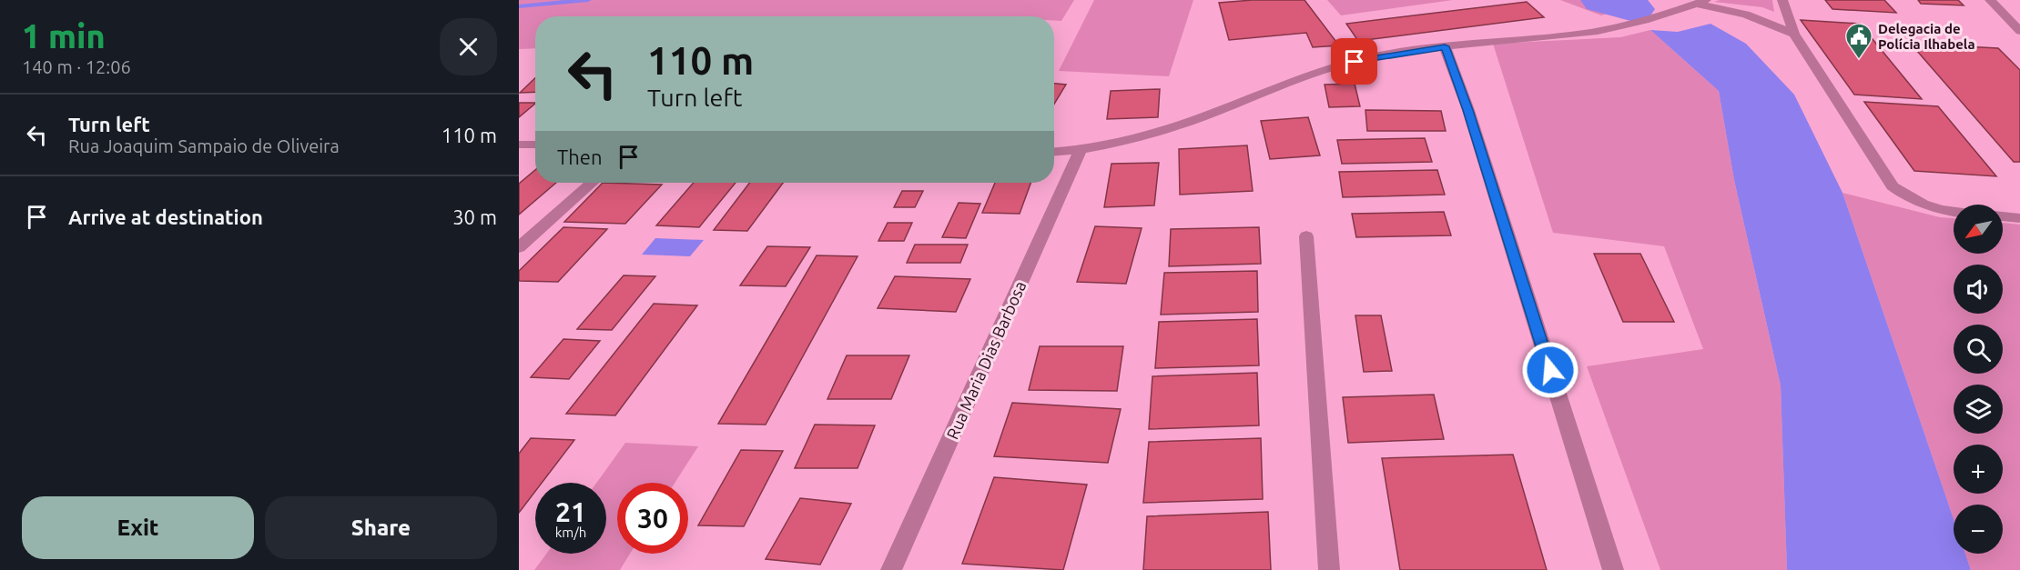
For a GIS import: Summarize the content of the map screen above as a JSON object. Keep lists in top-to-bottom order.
{
  "streets": {
    "street": ["Rua Maria Dias Barbosa"]
  },
  "places": {
    "public building": ["Delegacia de Polícia Ilhabela"]
  },
  "north": "bottom left",
  "page": {
    "heading": ["1 min", "140 m · 12:06"],
    "turn": ["110 m", "Turn left"],
    "list": [
      {
        "name": "Turn left",
        "note": "Rua Joaquim Sampaio de Oliveira",
        "value": "110 m"
      },
      {
        "name": "Arrive at destination",
        "value": "30 m"
      }
    ],
    "then": "Then",
    "map_buttons": ["+", "−"],
    "speed": "21 km/h",
    "limit": "30",
    "buttons": ["Exit", "Share"]
  }
}
